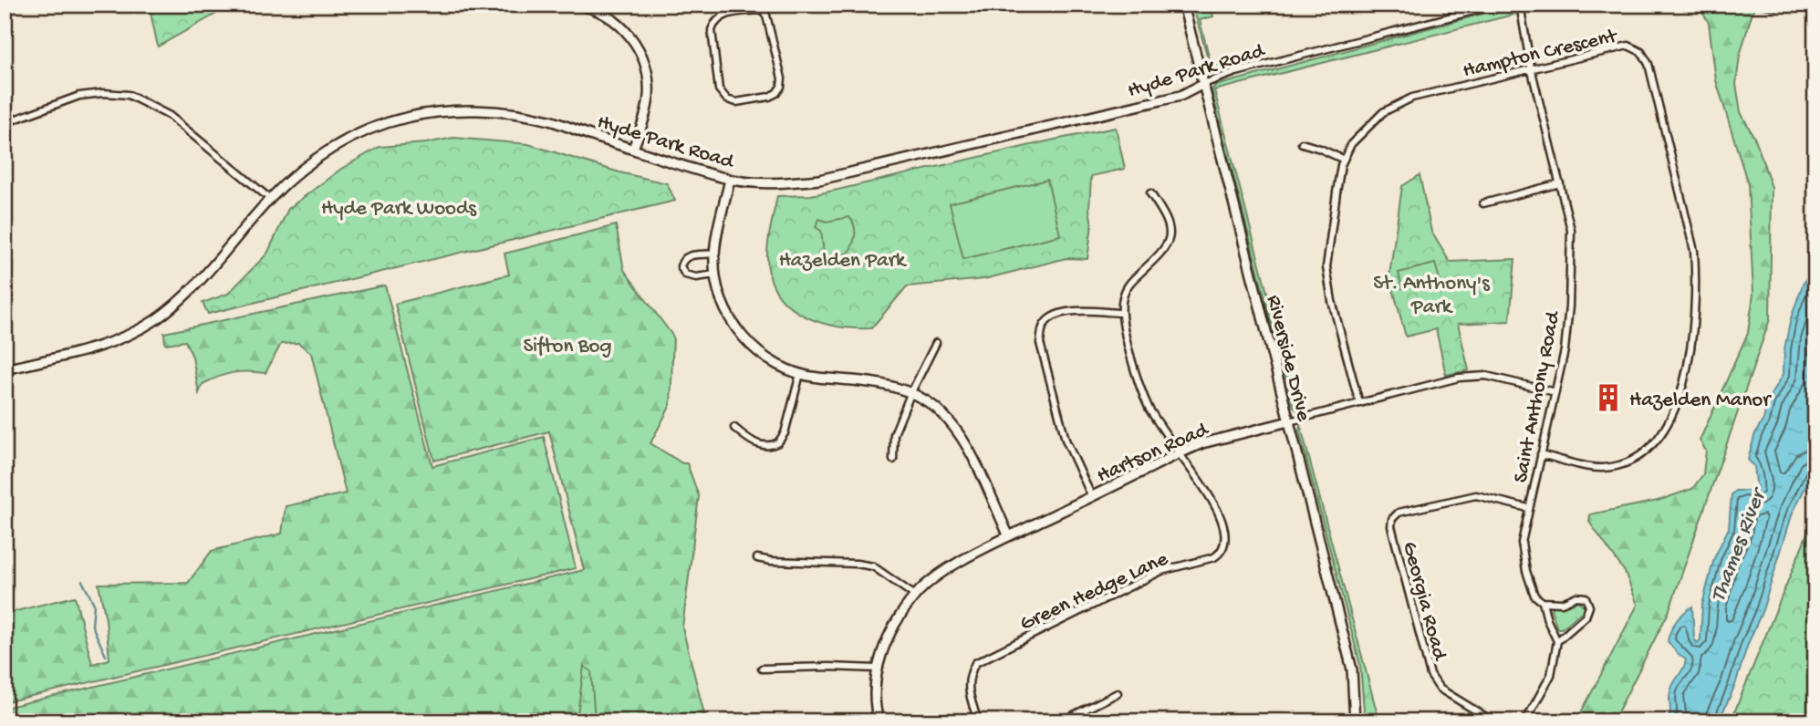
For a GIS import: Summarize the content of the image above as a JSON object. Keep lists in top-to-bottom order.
{
  "streets": {
    "main road": ["Hyde Park Road", "Riverside Drive", "Hartson Road"],
    "street": [
      "Hampton Crescent",
      "Saint Anthony Road",
      "Green Hedge Lane",
      "Georgia Road"
    ]
  },
  "crossings": [
    ["Hampton Crescent", "Saint Anthony Road"],
    ["Hampton Crescent", "Hartson Road"],
    ["Hyde Park Road", "Riverside Drive"],
    ["Riverside Drive", "Hartson Road"],
    ["Saint Anthony Road", "Hartson Road"],
    ["Saint Anthony Road", "Georgia Road"],
    ["Hartson Road", "Green Hedge Lane"]
  ],
  "water": ["Thames River"],
  "parks": [
    "Hyde Park Woods",
    "Hazelden Park",
    "St. Anthony's Park",
    "Sifton Bog"
  ],
  "places": {
    "building": ["Hazelden Manor"]
  }
}
